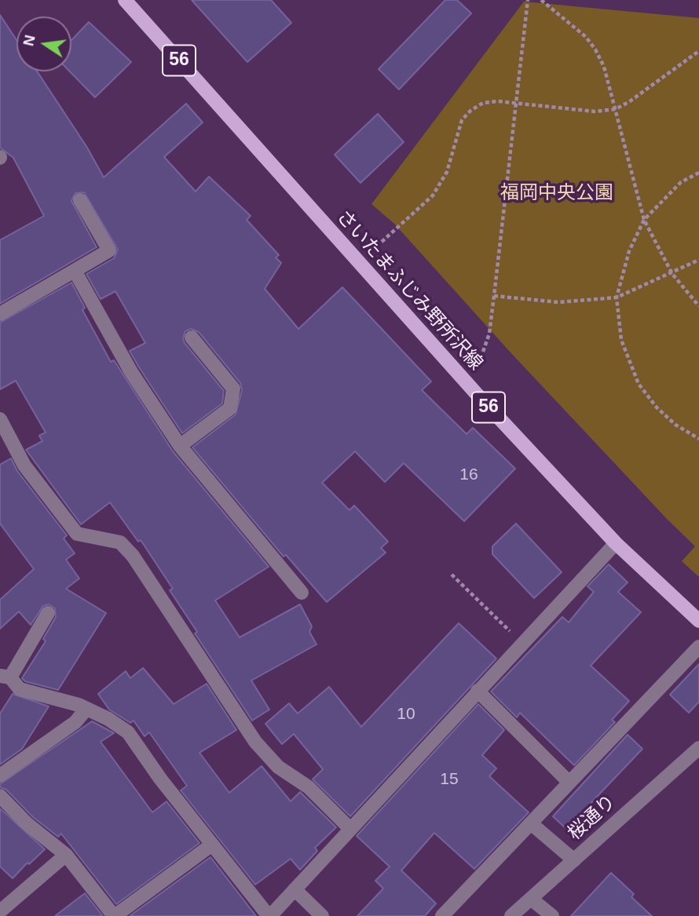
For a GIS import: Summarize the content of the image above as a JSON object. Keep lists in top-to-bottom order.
{
  "streets": {
    "main road": ["56", "さいたまふじみ野所沢線"],
    "street": ["桜通り"]
  },
  "parks": ["福岡中央公園"],
  "house_numbers": ["16", "10", "15"],
  "north": "left"
}
